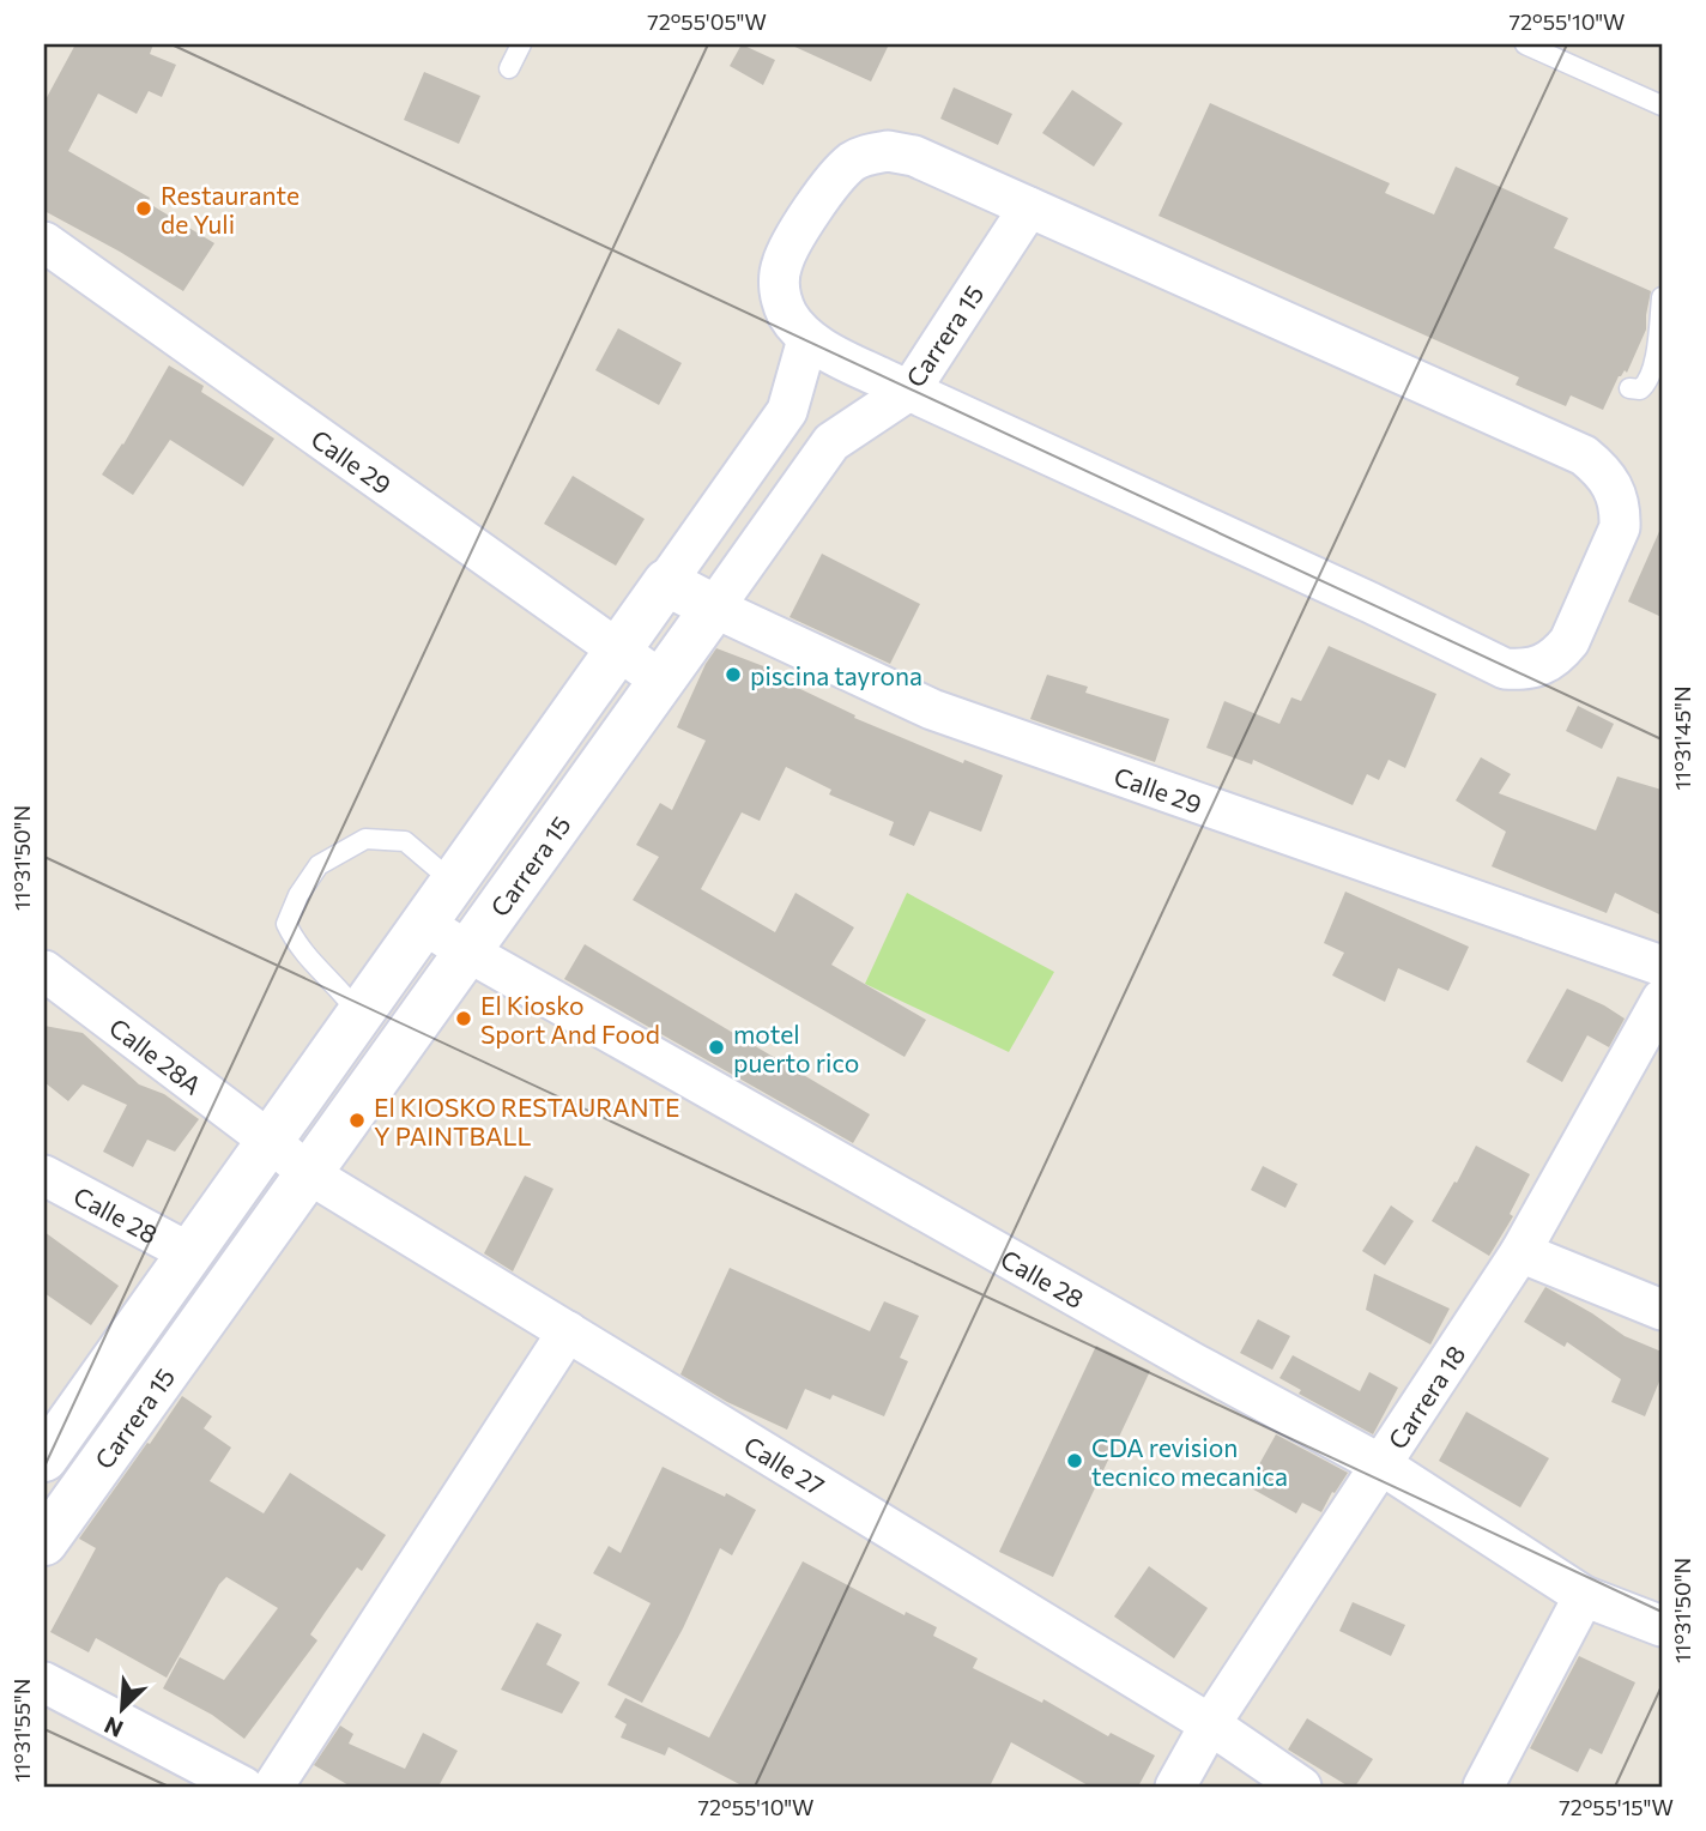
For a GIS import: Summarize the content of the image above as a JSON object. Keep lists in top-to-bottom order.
{
  "streets": {
    "main road": ["Carrera 15", "Calle 29"],
    "street": [
      "Calle 28A",
      "Calle 28",
      "Carrera 18",
      "Calle 27"
    ]
  },
  "crossings": [
    ["Carrera 15", "Calle 29"],
    ["Carrera 15", "Calle 28A"],
    ["Carrera 15", "Calle 28"],
    ["Carrera 15", "Calle 27"],
    ["Calle 28A", "Calle 27"],
    ["Calle 28", "Carrera 18"],
    ["Carrera 18", "Calle 27"]
  ],
  "places": [
    "Restaurante de Yuli",
    "piscina tayrona",
    "El Kiosko Sport And Food",
    "motel puerto rico",
    "El KIOSKO RESTAURANTE Y PAINTBALL",
    "CDA revision tecnico mecanica"
  ],
  "north": "bottom left",
  "coordinates": [
    "72°55'05\"W",
    "72°55'10\"W",
    "11°31'45\"N",
    "11°31'50\"N",
    "11°31'55\"N",
    "72°55'15\"W"
  ]
}
